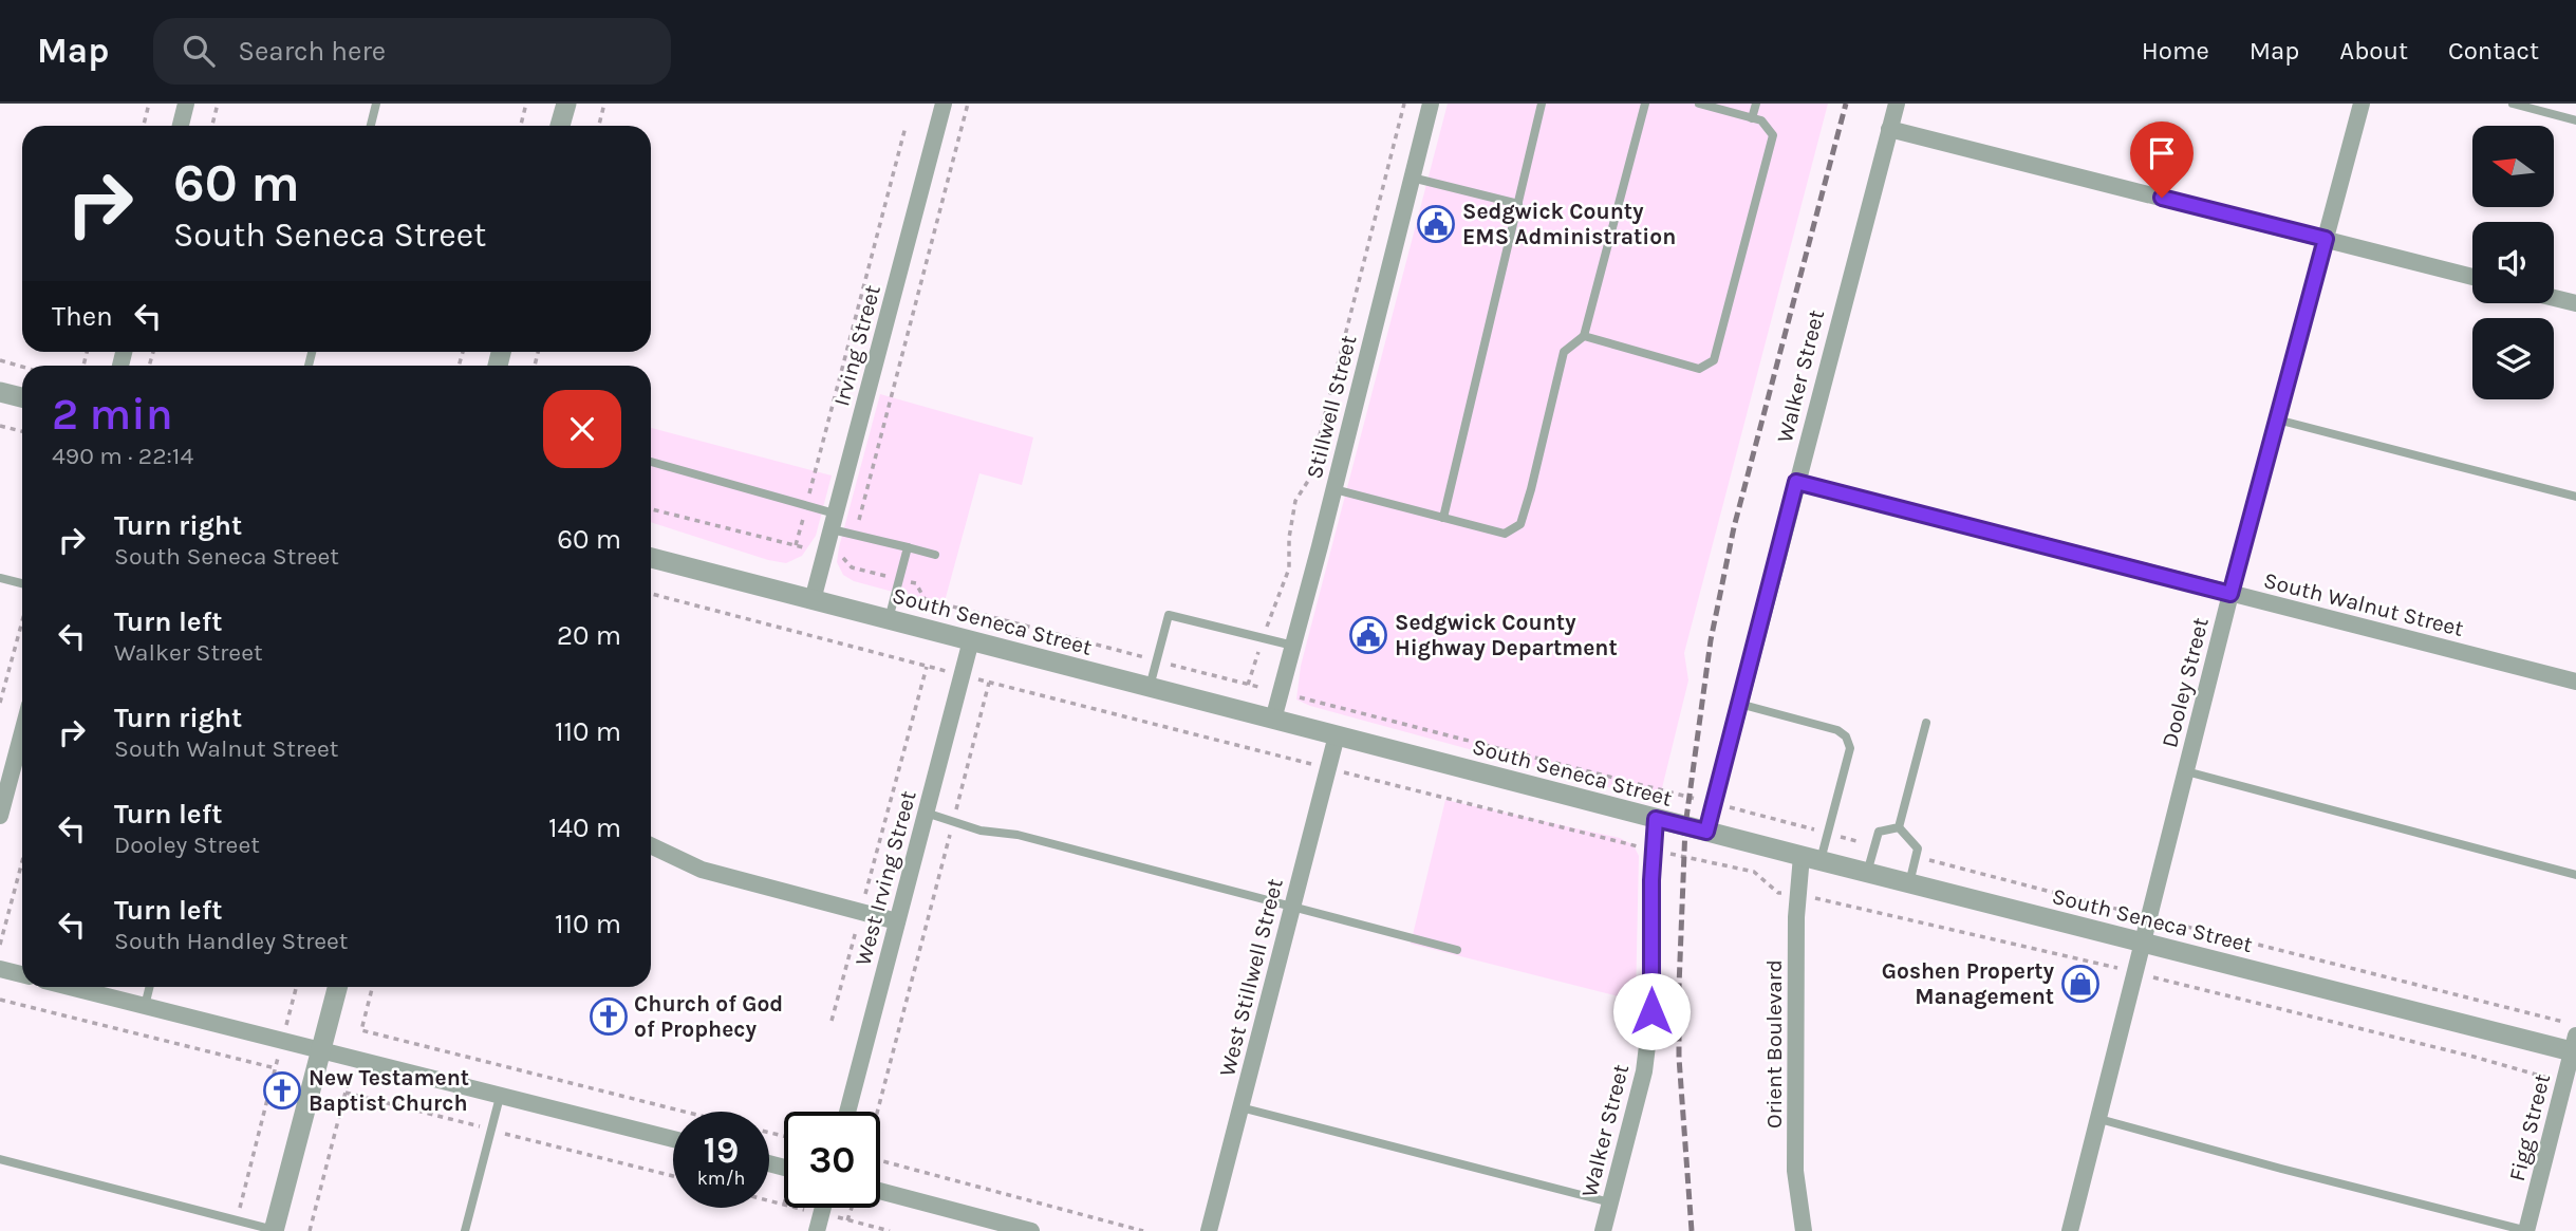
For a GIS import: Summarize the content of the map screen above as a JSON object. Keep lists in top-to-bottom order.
{
  "streets": {
    "street": [
      "Irving Street",
      "Walker Street",
      "Stillwell Street",
      "South Walnut Street",
      "South Seneca Street",
      "Dooley Street",
      "West Irving Street",
      "West Stillwell Street",
      "Orient Boulevard",
      "Figg Street"
    ]
  },
  "crossings": [
    ["Irving Street", "South Seneca Street"],
    ["Walker Street", "South Walnut Street"],
    ["Walker Street", "South Seneca Street"],
    ["Stillwell Street", "South Seneca Street"],
    ["South Walnut Street", "Dooley Street"],
    ["South Seneca Street", "Dooley Street"],
    ["South Seneca Street", "West Irving Street"],
    ["South Seneca Street", "West Stillwell Street"],
    ["South Seneca Street", "Orient Boulevard"],
    ["South Seneca Street", "Figg Street"]
  ],
  "places": {
    "public building": ["Sedgwick County EMS Administration", "Sedgwick County Highway Department"],
    "shop": ["Goshen Property Management"],
    "church": ["Church of God of Prophecy", "New Testament Baptist Church"]
  },
  "north": "left",
  "page": {
    "header": "Map",
    "search": "Search here",
    "nav": [
      "Home",
      "Map",
      "About",
      "Contact"
    ],
    "turn": ["60 m", "South Seneca Street"],
    "then": "Then",
    "heading": ["2 min", "490 m · 22:14"],
    "list": [
      {
        "name": "Turn right",
        "note": "South Seneca Street",
        "value": "60 m"
      },
      {
        "name": "Turn left",
        "note": "Walker Street",
        "value": "20 m"
      },
      {
        "name": "Turn right",
        "note": "South Walnut Street",
        "value": "110 m"
      },
      {
        "name": "Turn left",
        "note": "Dooley Street",
        "value": "140 m"
      },
      {
        "name": "Turn left",
        "note": "South Handley Street",
        "value": "110 m"
      }
    ],
    "speed": "19 km/h",
    "limit": "30"
  }
}
